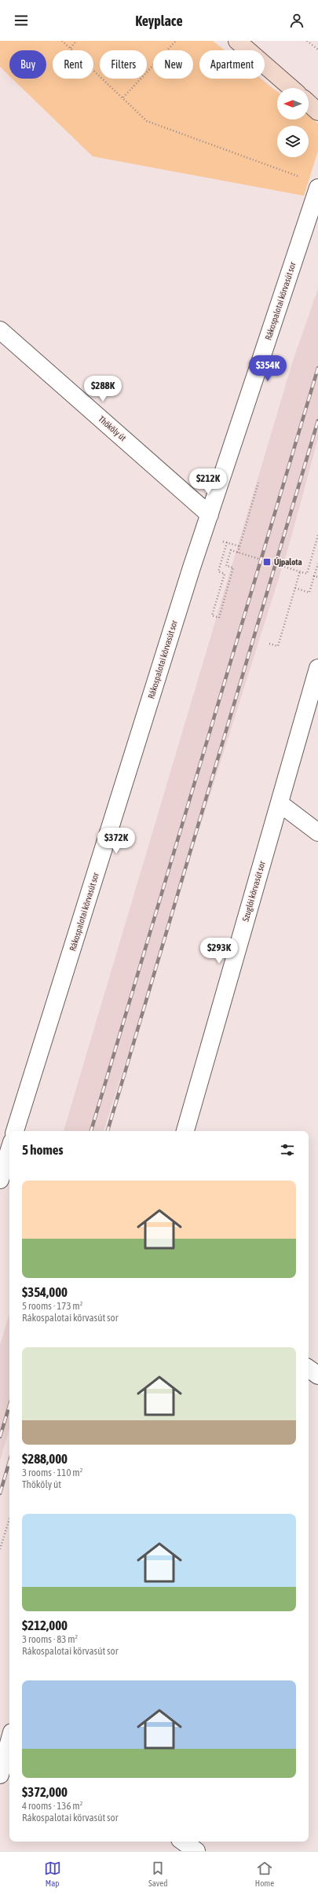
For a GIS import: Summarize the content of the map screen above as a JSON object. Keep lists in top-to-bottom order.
{
  "streets": {
    "street": ["Rákospalotai körvasút sor", "Thököly út", "Szuglói körvasút sor"]
  },
  "crossings": [
    ["Rákospalotai körvasút sor", "Thököly út"]
  ],
  "places": {
    "transit": ["Újpalota"]
  },
  "north": "left",
  "page": {
    "header": "Keyplace",
    "chip": [
      "Buy",
      "Rent",
      "Filters",
      "New",
      "Apartment"
    ],
    "price": [
      "$354K",
      "$288K",
      "$212K",
      "$372K",
      "$293K"
    ],
    "heading": "5 homes",
    "list": [
      {
        "name": "$354,000",
        "note": "5 rooms · 173 m² · Rákospalotai körvasút sor"
      },
      {
        "name": "$288,000",
        "note": "3 rooms · 110 m² · Thököly út"
      },
      {
        "name": "$212,000",
        "note": "3 rooms · 83 m² · Rákospalotai körvasút sor"
      },
      {
        "name": "$372,000",
        "note": "4 rooms · 136 m² · Rákospalotai körvasút sor"
      }
    ],
    "tabs": ["Map", "Saved", "Home"]
  }
}
